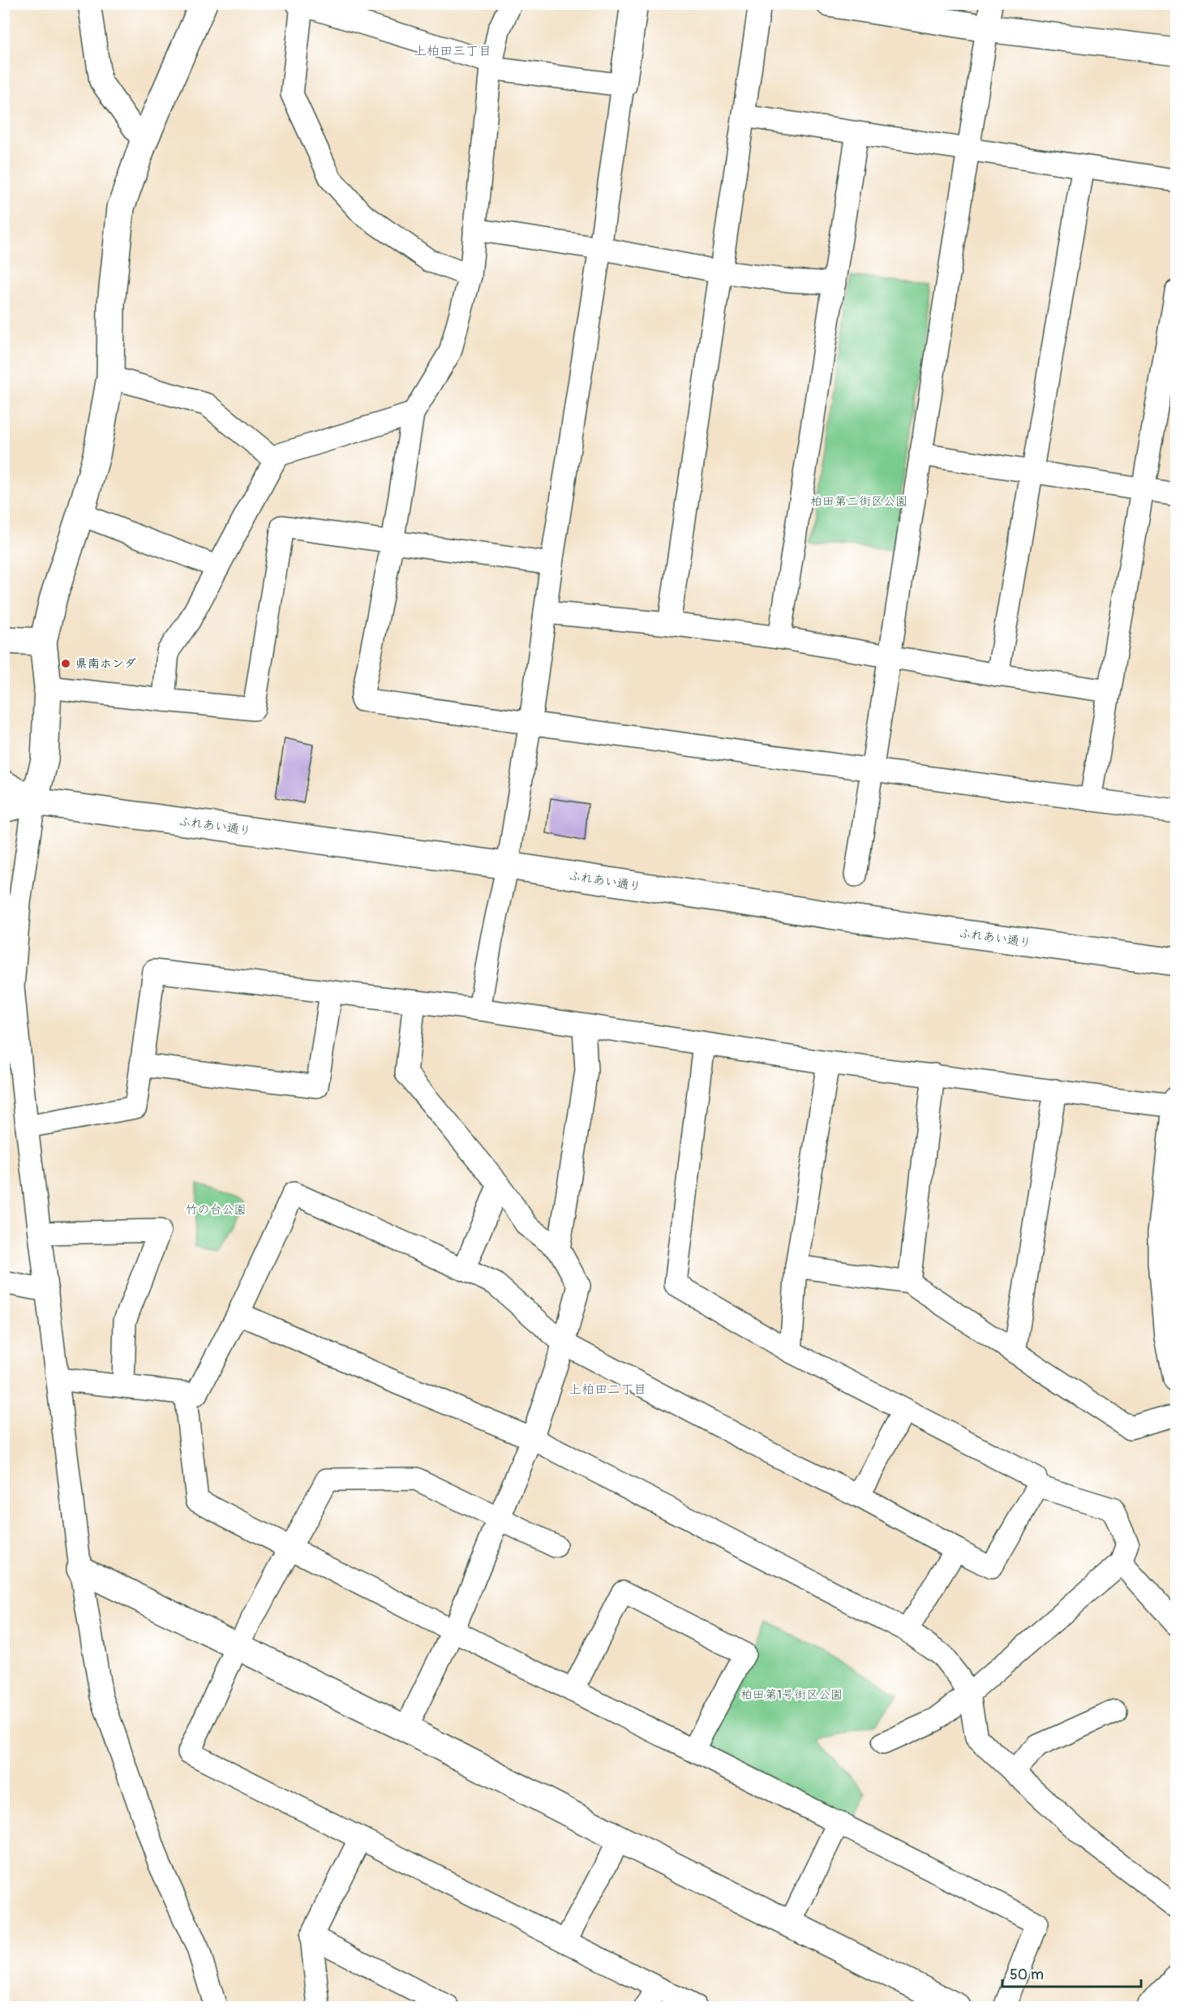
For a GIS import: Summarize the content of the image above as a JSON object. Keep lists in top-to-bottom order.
{
  "streets": {
    "street": ["ふれあい通り"]
  },
  "districts": ["上柏田三丁目", "上柏田二丁目"],
  "parks": ["柏田第二街区公園", "竹の台公園", "柏田第1号街区公園"],
  "places": ["県南ホンダ"],
  "scale_bar": "50 m"
}
